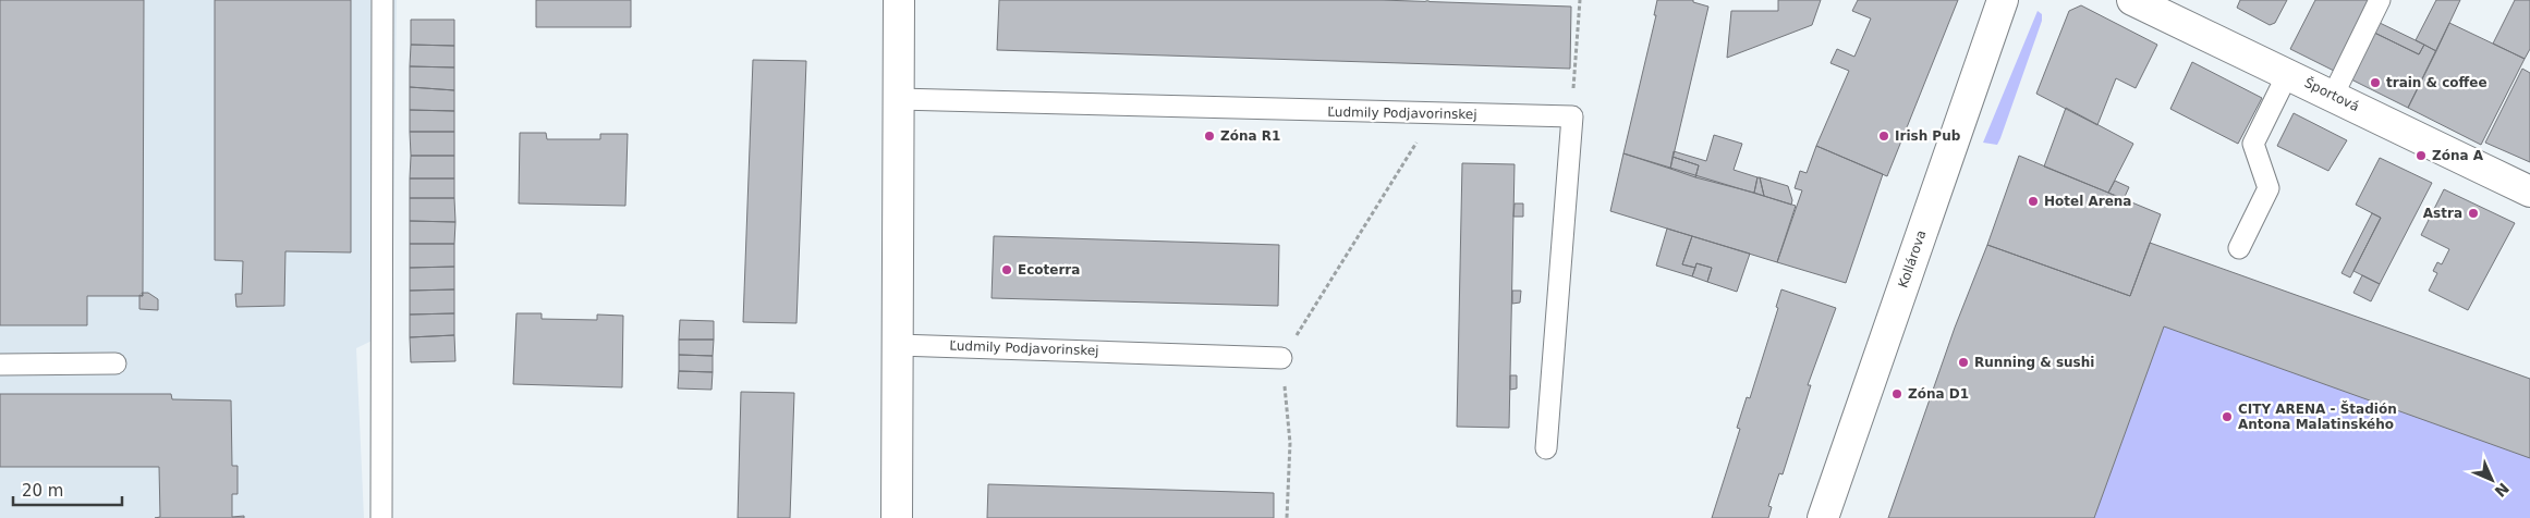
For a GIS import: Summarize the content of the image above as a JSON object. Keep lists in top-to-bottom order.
{
  "streets": {
    "street": ["Športová", "Kollárova"],
    "lane": ["Ľudmily Podjavorinskej"]
  },
  "places": [
    "train & coffee",
    "Zóna R1",
    "Irish Pub",
    "Zóna A",
    "Hotel Arena",
    "Astra",
    "Ecoterra",
    "Running & sushi",
    "Zóna D1",
    "CITY ARENA - Štadión Antona Malatinského"
  ],
  "scale_bar": "20 m",
  "north": "bottom right"
}
